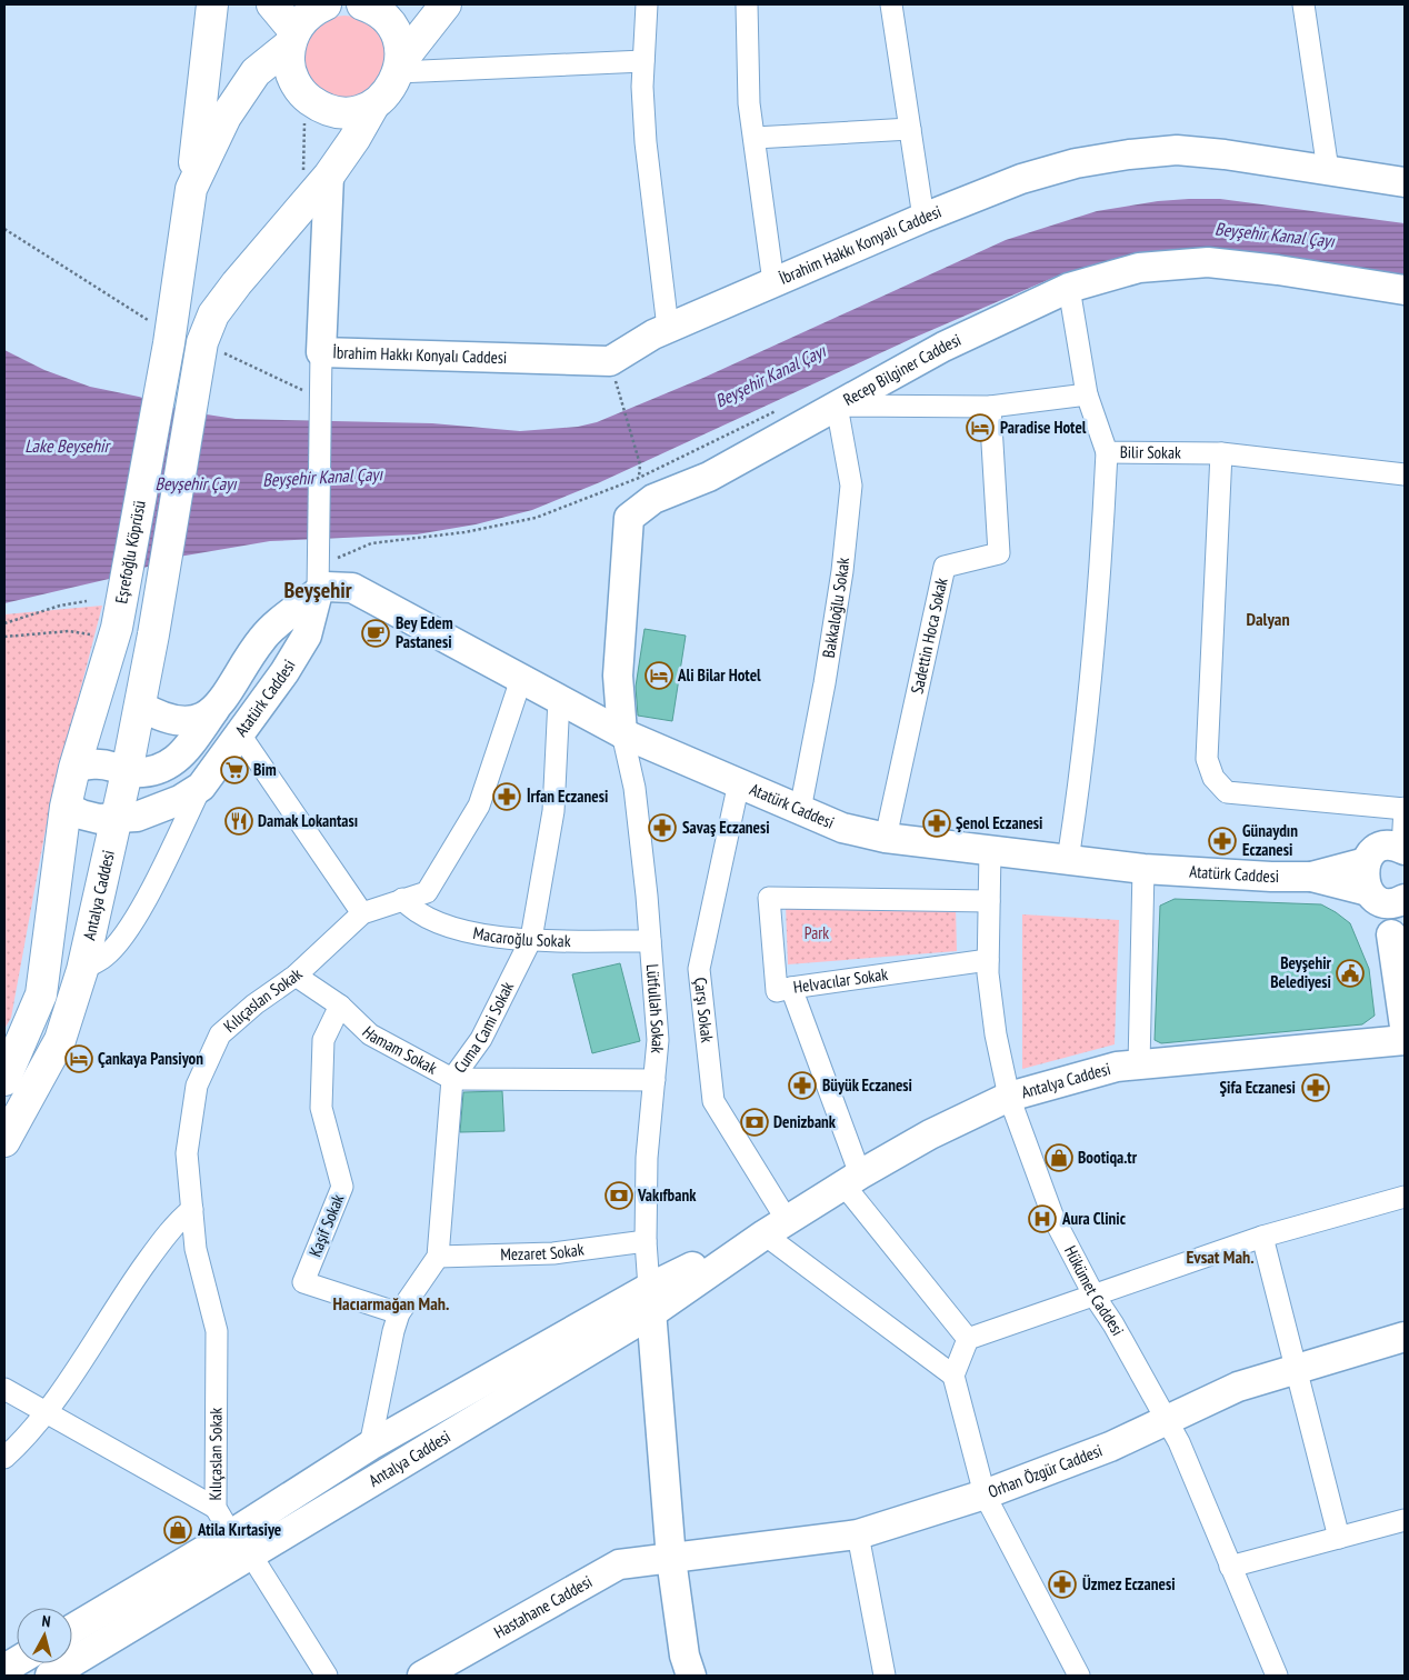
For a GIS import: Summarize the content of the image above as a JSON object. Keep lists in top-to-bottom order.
{
  "streets": {
    "main road": [
      "İbrahim Hakkı Konyalı Caddesi",
      "Recep Bilginer Caddesi",
      "Eşrefoğlu Köprüsü",
      "Atatürk Caddesi",
      "Antalya Caddesi",
      "Orhan Özgür Caddesi",
      "Hastahane Caddesi"
    ],
    "street": [
      "Bilir Sokak",
      "Bakkaloğlu Sokak",
      "Sadettin Hoca Sokak",
      "Macaroğlu Sokak",
      "Helvacılar Sokak",
      "Kılıçaslan Sokak",
      "Lütfullah Sokak",
      "Çarşı Sokak",
      "Cuma Cami Sokak",
      "Hamam Sokak",
      "Kaşif Sokak",
      "Mezaret Sokak",
      "Hükümet Caddesi"
    ]
  },
  "crossings": [
    ["Recep Bilginer Caddesi", "Bilir Sokak"],
    ["Recep Bilginer Caddesi", "Bakkaloğlu Sokak"],
    ["Recep Bilginer Caddesi", "Atatürk Caddesi"],
    ["Recep Bilginer Caddesi", "Lütfullah Sokak"],
    ["Bakkaloğlu Sokak", "Atatürk Caddesi"],
    ["Sadettin Hoca Sokak", "Atatürk Caddesi"],
    ["Atatürk Caddesi", "Antalya Caddesi"],
    ["Atatürk Caddesi", "Kılıçaslan Sokak"],
    ["Atatürk Caddesi", "Lütfullah Sokak"],
    ["Atatürk Caddesi", "Çarşı Sokak"],
    ["Atatürk Caddesi", "Cuma Cami Sokak"],
    ["Atatürk Caddesi", "Hükümet Caddesi"],
    ["Antalya Caddesi", "Helvacılar Sokak"],
    ["Antalya Caddesi", "Kılıçaslan Sokak"],
    ["Antalya Caddesi", "Lütfullah Sokak"],
    ["Antalya Caddesi", "Çarşı Sokak"],
    ["Antalya Caddesi", "Cuma Cami Sokak"],
    ["Antalya Caddesi", "Hükümet Caddesi"],
    ["Macaroğlu Sokak", "Kılıçaslan Sokak"],
    ["Macaroğlu Sokak", "Lütfullah Sokak"],
    ["Macaroğlu Sokak", "Cuma Cami Sokak"],
    ["Helvacılar Sokak", "Hükümet Caddesi"],
    ["Kılıçaslan Sokak", "Hamam Sokak"],
    ["Lütfullah Sokak", "Hamam Sokak"],
    ["Lütfullah Sokak", "Mezaret Sokak"],
    ["Cuma Cami Sokak", "Hamam Sokak"],
    ["Cuma Cami Sokak", "Kaşif Sokak"],
    ["Cuma Cami Sokak", "Mezaret Sokak"],
    ["Hamam Sokak", "Kaşif Sokak"],
    ["Hükümet Caddesi", "Orhan Özgür Caddesi"],
    ["Orhan Özgür Caddesi", "Hastahane Caddesi"]
  ],
  "districts": [
    "Beyşehir",
    "Dalyan",
    "Evsat Mah.",
    "Hacıarmağan Mah."
  ],
  "water": ["Beyşehir Kanal Çayı", "Lake Beysehir", "Beyşehir Çayı"],
  "parks": ["Park"],
  "places": {
    "hotel": ["Paradise Hotel", "Ali Bilar Hotel", "Çankaya Pansiyon"],
    "cafe": ["Bey Edem Pastanesi"],
    "supermarket": ["Bim"],
    "pharmacy": [
      "İrfan Eczanesi",
      "Şenol Eczanesi",
      "Savaş Eczanesi",
      "Günaydın Eczanesi",
      "Büyük Eczanesi",
      "Şifa Eczanesi",
      "Üzmez Eczanesi"
    ],
    "restaurant": ["Damak Lokantası"],
    "public building": ["Beyşehir Belediyesi"],
    "bank": ["Denizbank", "Vakıfbank"],
    "shop": ["Bootiqa.tr", "Atila Kırtasiye"],
    "hospital": ["Aura Clinic"]
  },
  "north": "top"
}
